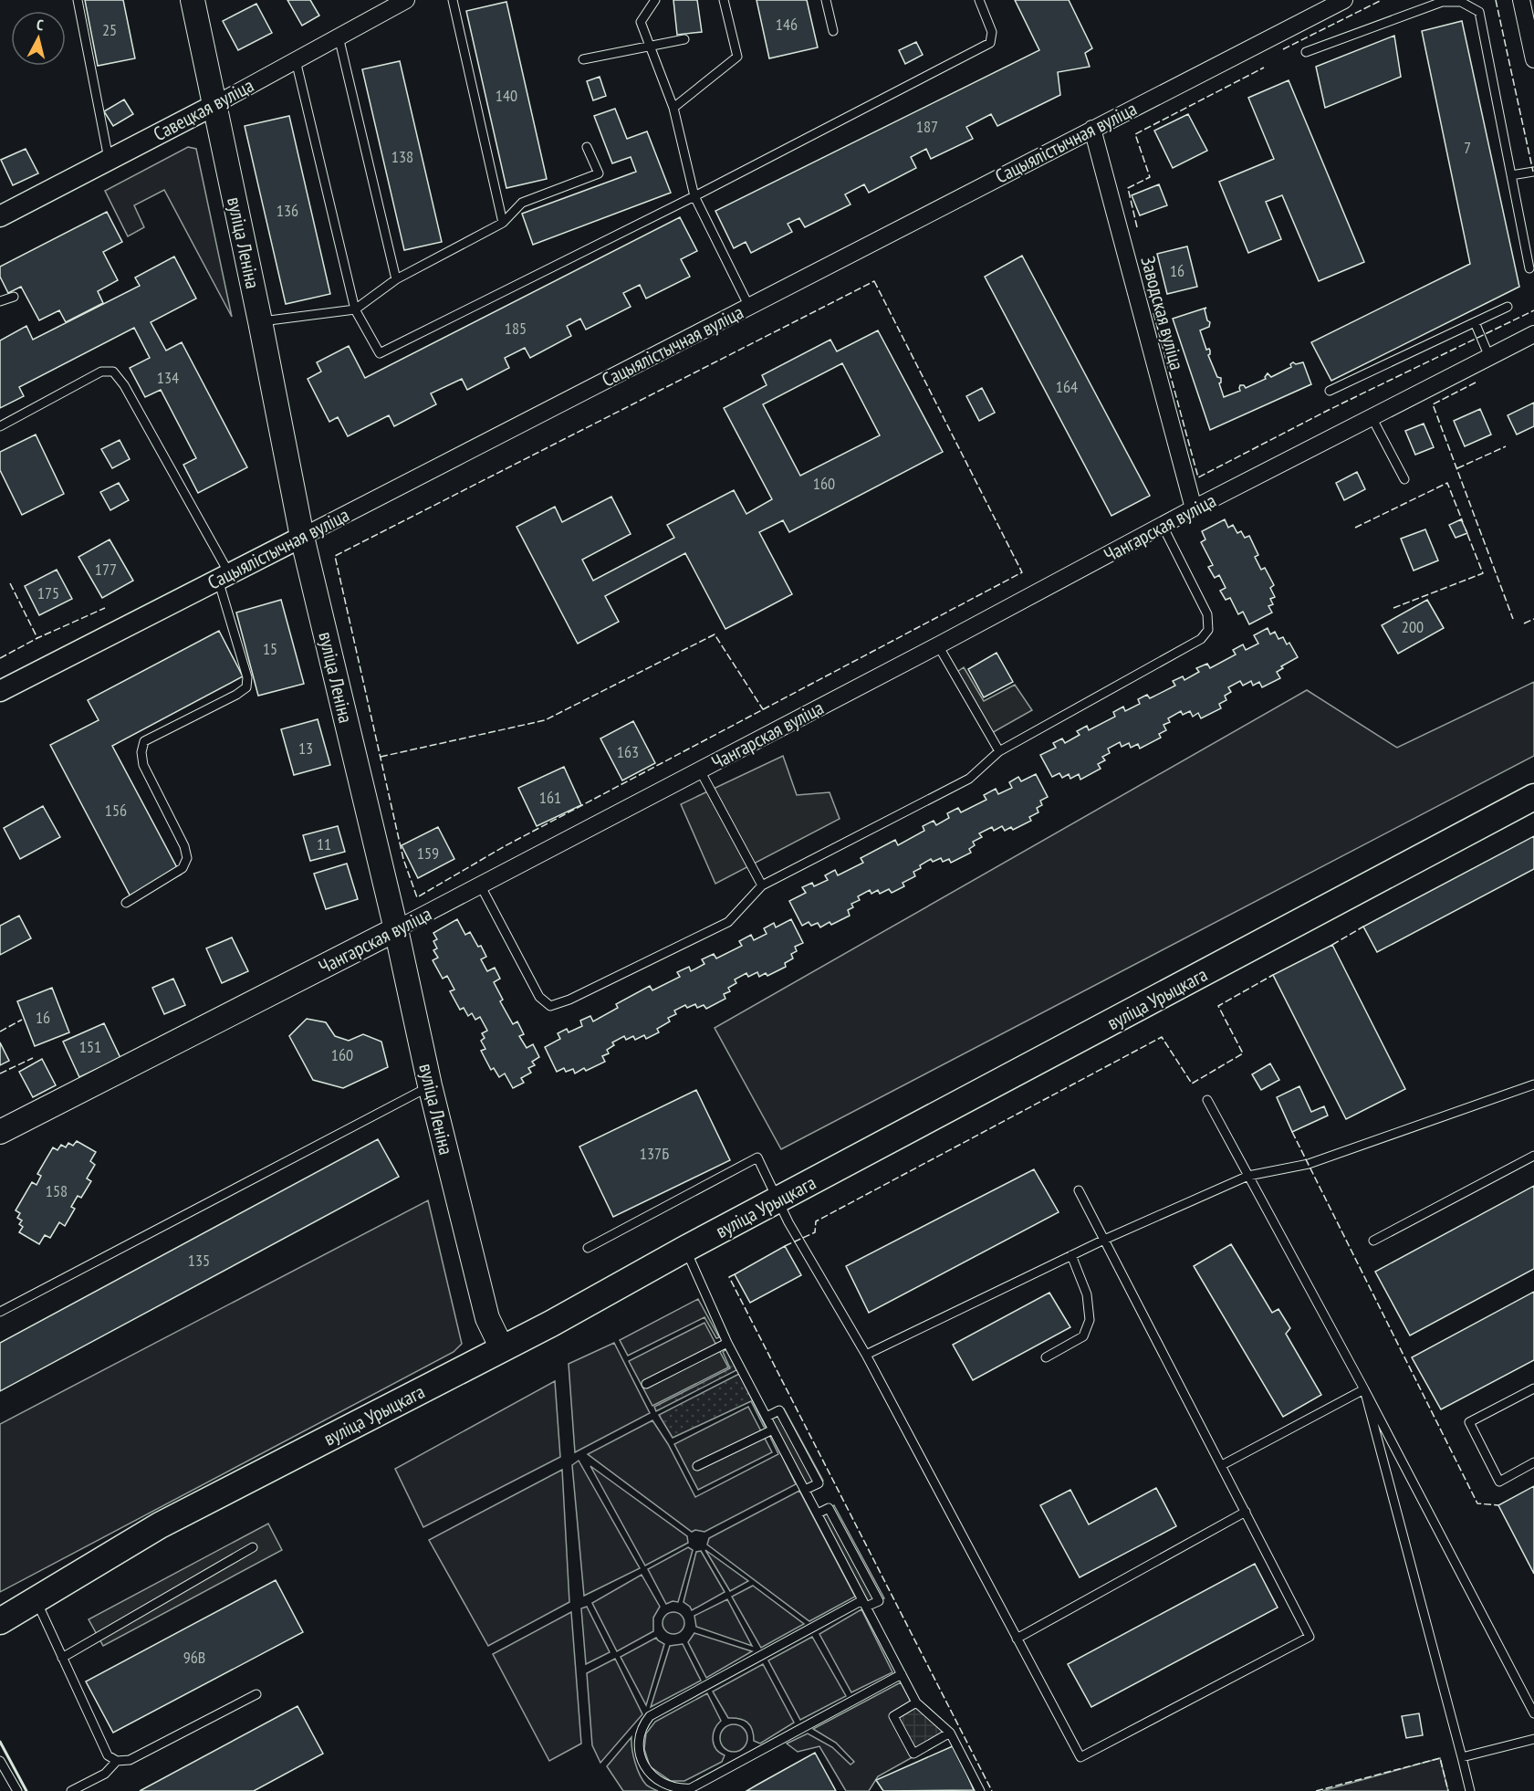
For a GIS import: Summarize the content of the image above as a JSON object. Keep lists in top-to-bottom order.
{
  "streets": {
    "main road": ["вуліца Леніна", "Чангарская вуліца", "вуліца Урыцкага"],
    "street": ["Савецкая вуліца", "Сацыялістычная вуліца", "Заводская вуліца"]
  },
  "crossings": [
    ["Савецкая вуліца", "вуліца Леніна"],
    ["Сацыялістычная вуліца", "вуліца Леніна"],
    ["Сацыялістычная вуліца", "Заводская вуліца"],
    ["вуліца Леніна", "Чангарская вуліца"],
    ["вуліца Леніна", "вуліца Урыцкага"],
    ["Заводская вуліца", "Чангарская вуліца"]
  ],
  "house_numbers": [
    "146",
    "25",
    "140",
    "187",
    "7",
    "138",
    "136",
    "16",
    "185",
    "134",
    "164",
    "160",
    "177",
    "175",
    "200",
    "15",
    "13",
    "163",
    "161",
    "156",
    "11",
    "159",
    "16",
    "151",
    "160",
    "137Б",
    "158",
    "135",
    "96В"
  ],
  "north": "top"
}
